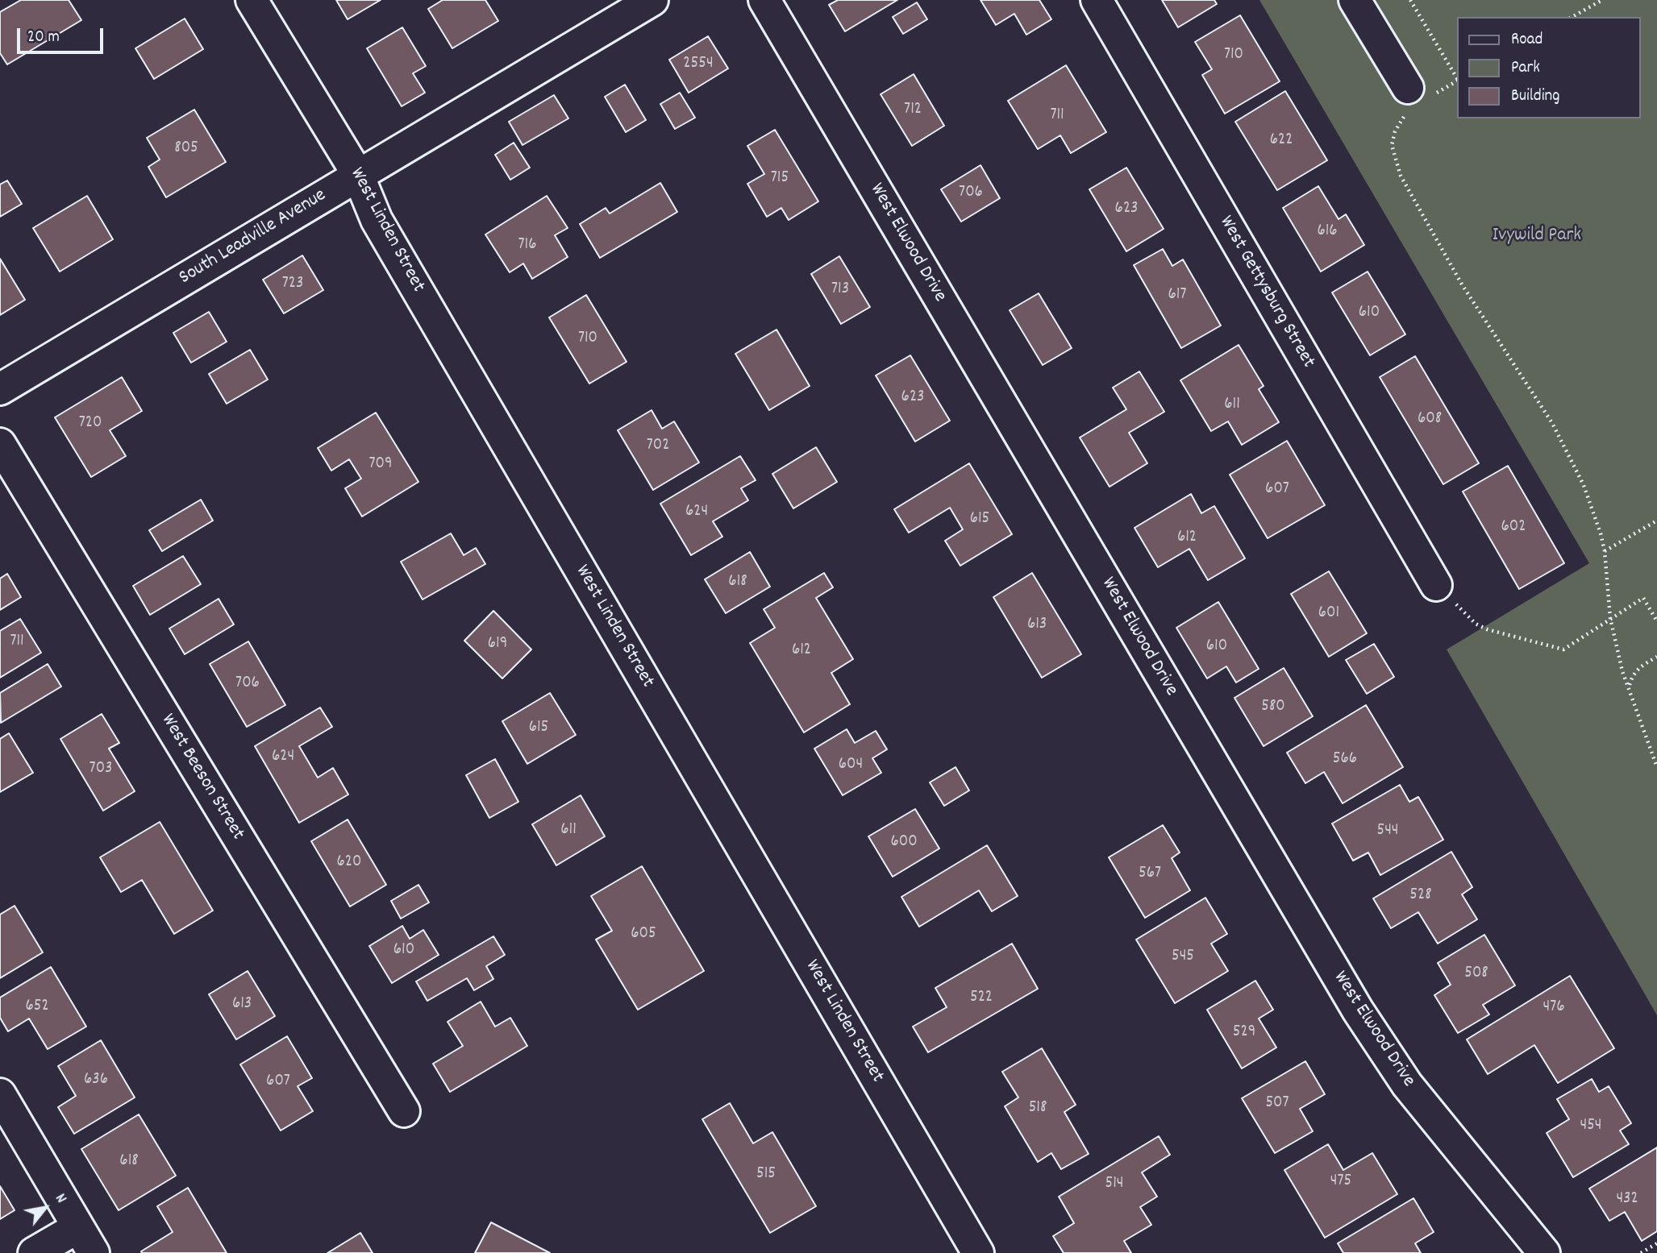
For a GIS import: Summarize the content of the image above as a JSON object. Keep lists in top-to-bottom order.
{
  "streets": {
    "street": [
      "West Linden Street",
      "South Leadville Avenue",
      "West Elwood Drive",
      "West Gettysburg Street",
      "West Beeson Street"
    ]
  },
  "crossings": [
    ["West Linden Street", "South Leadville Avenue"]
  ],
  "parks": ["Ivywild Park"],
  "house_numbers": [
    "710",
    "2554",
    "712",
    "711",
    "622",
    "805",
    "715",
    "706",
    "623",
    "616",
    "716",
    "723",
    "713",
    "617",
    "610",
    "710",
    "623",
    "611",
    "608",
    "720",
    "702",
    "709",
    "607",
    "624",
    "615",
    "602",
    "612",
    "618",
    "601",
    "613",
    "711",
    "619",
    "610",
    "612",
    "706",
    "580",
    "615",
    "624",
    "566",
    "604",
    "703",
    "611",
    "544",
    "600",
    "620",
    "567",
    "528",
    "605",
    "610",
    "545",
    "508",
    "522",
    "613",
    "652",
    "476",
    "529",
    "636",
    "607",
    "507",
    "518",
    "454",
    "618",
    "515",
    "475",
    "514",
    "432"
  ],
  "legend": ["Road", "Park", "Building"],
  "scale_bar": "20 m",
  "north": "top right"
}
